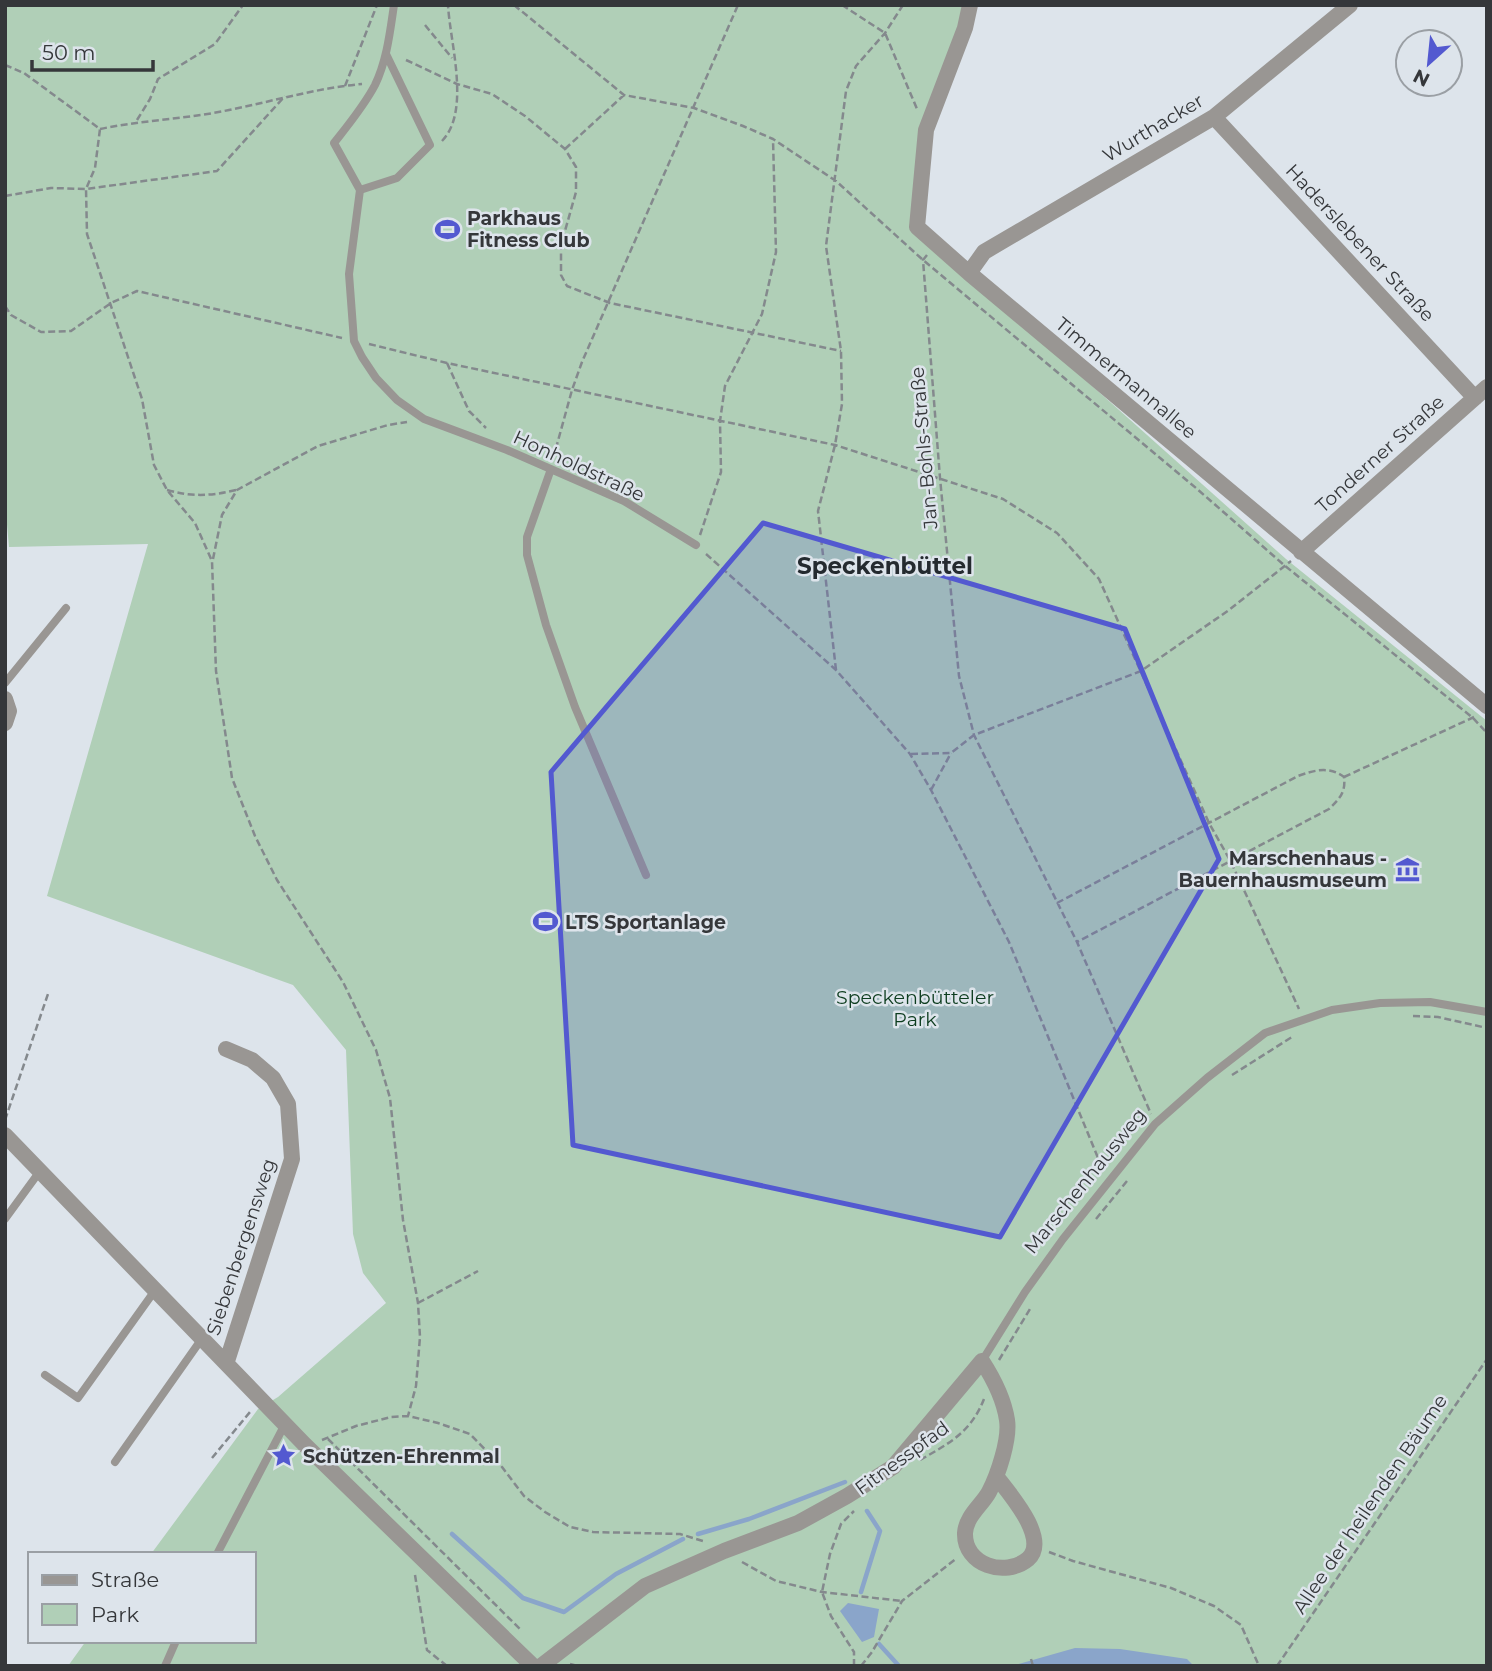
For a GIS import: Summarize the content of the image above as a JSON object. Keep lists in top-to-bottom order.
{
  "streets": {
    "street": [
      "Wurthacker",
      "Haderslebener Straße",
      "Timmermannallee",
      "Tonderner Straße",
      "Marschenhausweg",
      "Siebenbergensweg"
    ],
    "lane": ["Honholdstraße"],
    "path": ["Jan-Bohls-Straße", "Fitnesspfad", "Allee der heilenden Bäume"]
  },
  "crossings": [
    ["Wurthacker", "Haderslebener Straße"],
    ["Wurthacker", "Timmermannallee"],
    ["Haderslebener Straße", "Tonderner Straße"],
    ["Timmermannallee", "Tonderner Straße"],
    ["Jan-Bohls-Straße", "Marschenhausweg"]
  ],
  "districts": ["Speckenbüttel"],
  "parks": ["Speckenbütteler Park"],
  "places": {
    "sports": ["Parkhaus Fitness Club", "LTS Sportanlage"],
    "museum": ["Marschenhaus - Bauernhausmuseum"],
    "place": ["Schützen-Ehrenmal"]
  },
  "legend": ["Straße", "Park"],
  "scale_bar": "50 m",
  "north": "bottom left"
}
